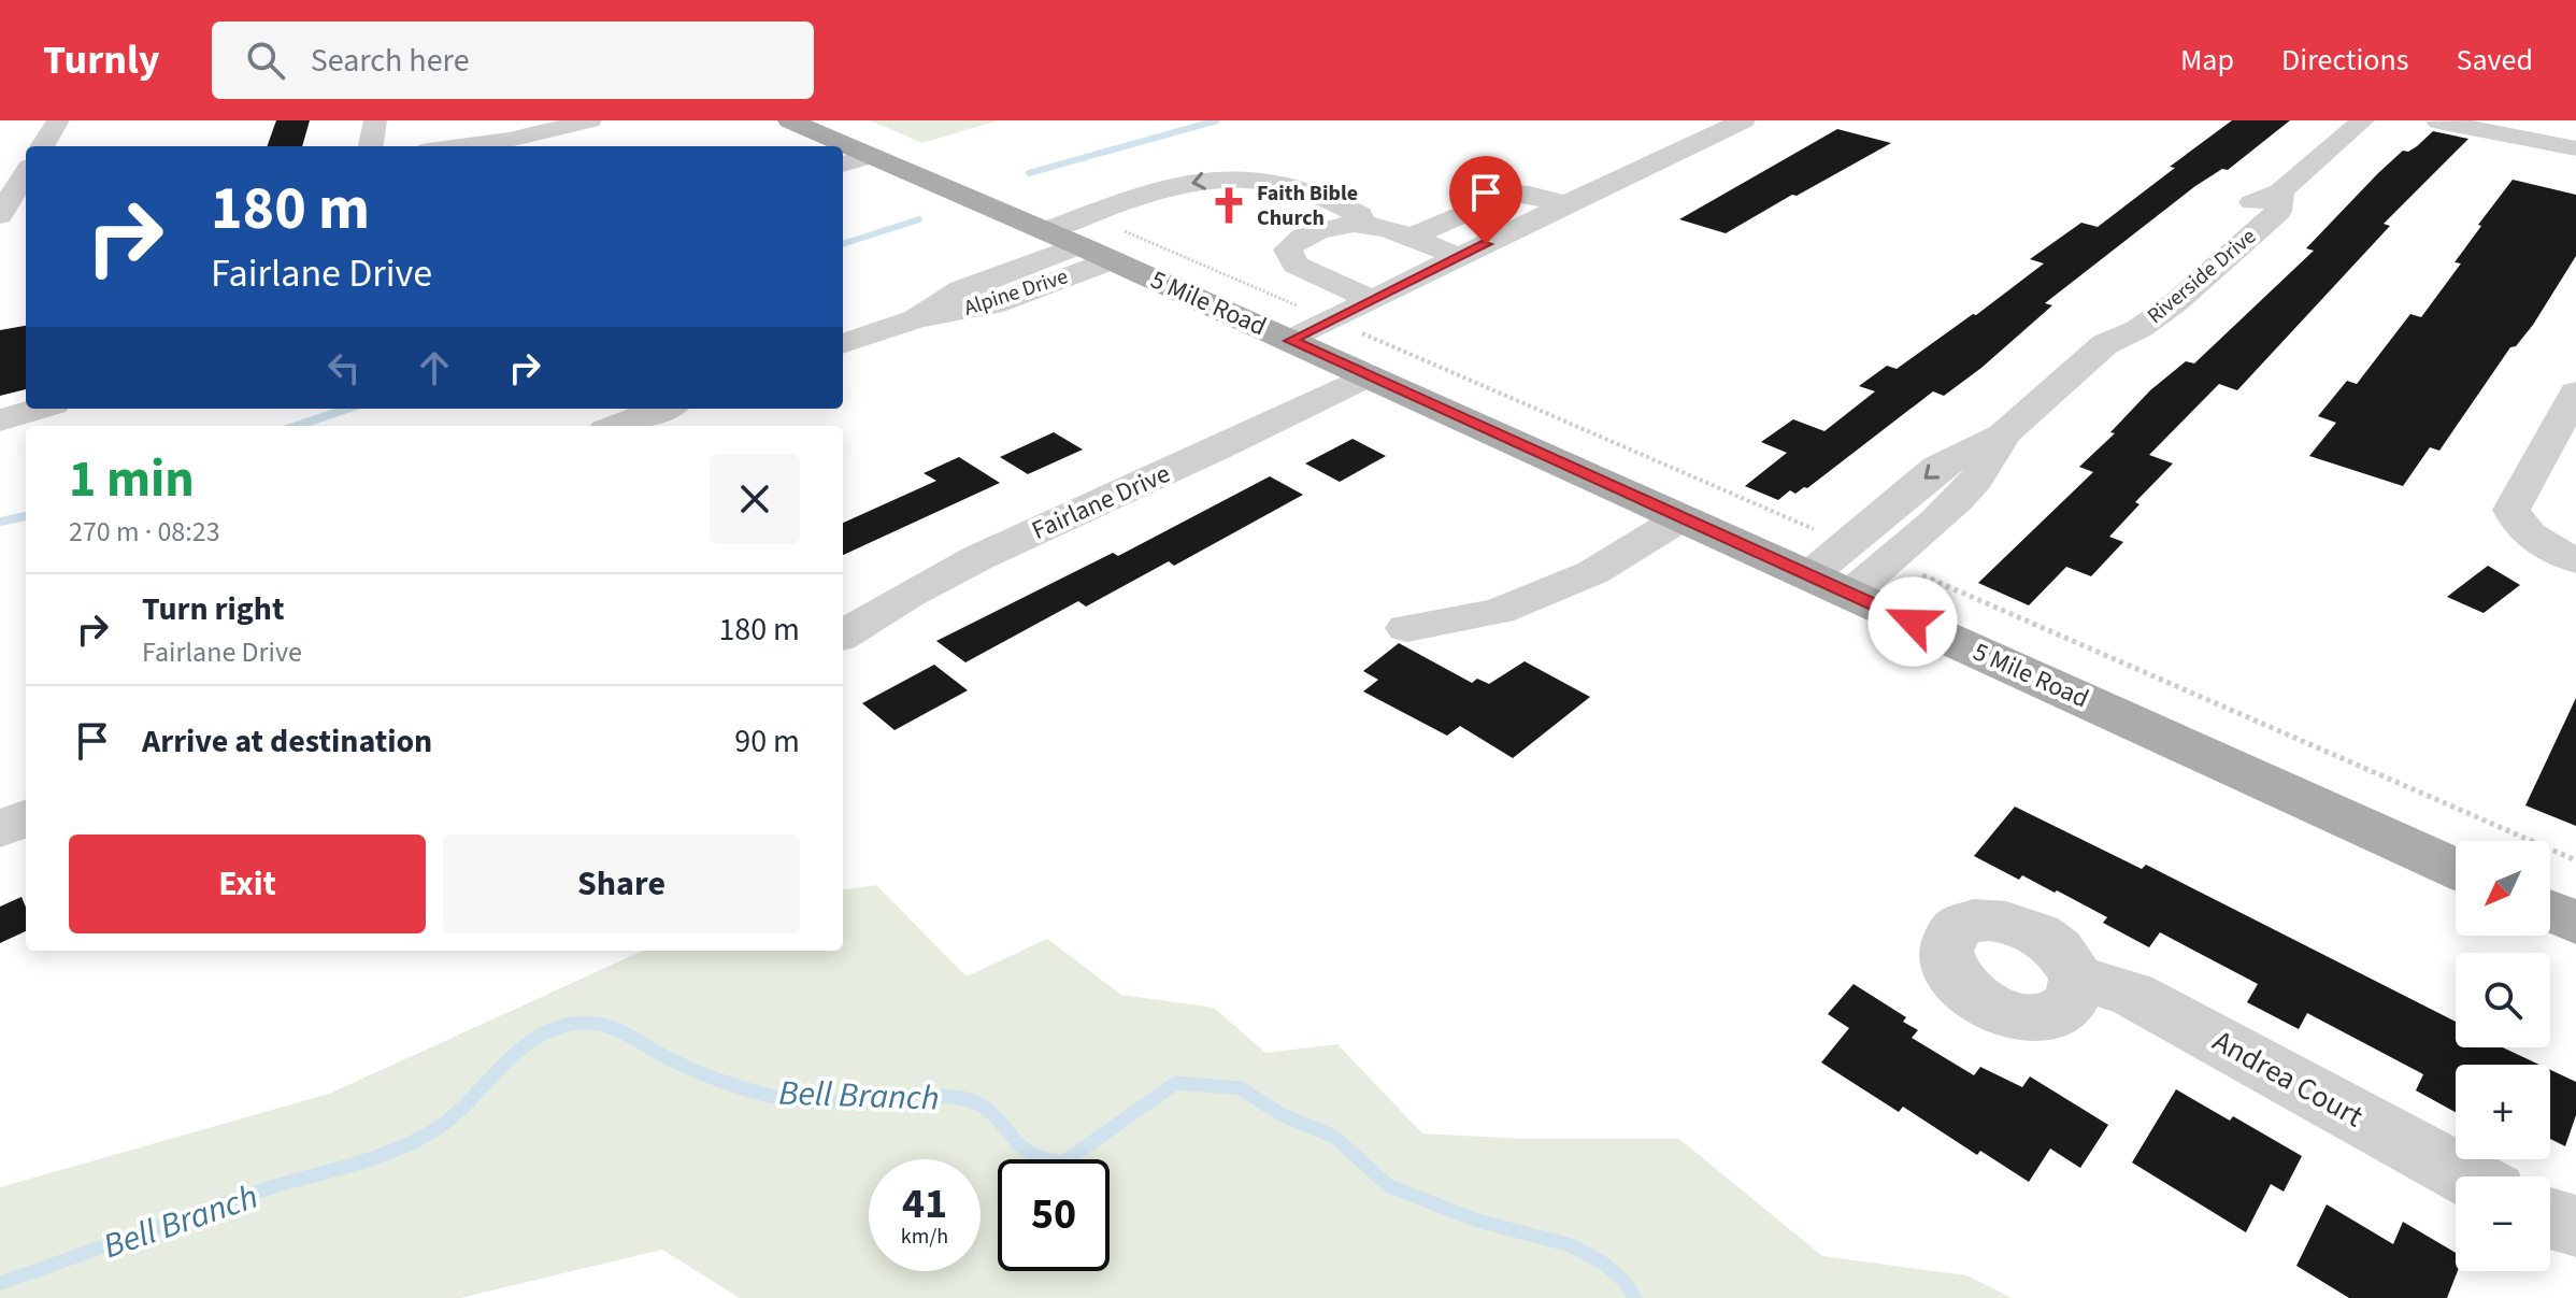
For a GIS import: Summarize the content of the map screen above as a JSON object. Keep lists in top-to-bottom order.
{
  "streets": {
    "main road": ["5 Mile Road"],
    "street": [
      "Riverside Drive",
      "Alpine Drive",
      "Fairlane Drive",
      "Andrea Court"
    ]
  },
  "crossings": [
    ["Riverside Drive", "5 Mile Road"],
    ["Alpine Drive", "5 Mile Road"],
    ["5 Mile Road", "Fairlane Drive"]
  ],
  "water": ["Bell Branch"],
  "places": {
    "church": ["Faith Bible Church"]
  },
  "north": "bottom left",
  "page": {
    "header": "Turnly",
    "search": "Search here",
    "nav": ["Map", "Directions", "Saved"],
    "turn": ["180 m", "Fairlane Drive"],
    "heading": ["1 min", "270 m · 08:23"],
    "list": [
      {
        "name": "Turn right",
        "note": "Fairlane Drive",
        "value": "180 m"
      },
      {
        "name": "Arrive at destination",
        "value": "90 m"
      }
    ],
    "buttons": ["Exit", "Share"],
    "map_buttons": ["+", "−"],
    "speed": "41 km/h",
    "limit": "50"
  }
}
